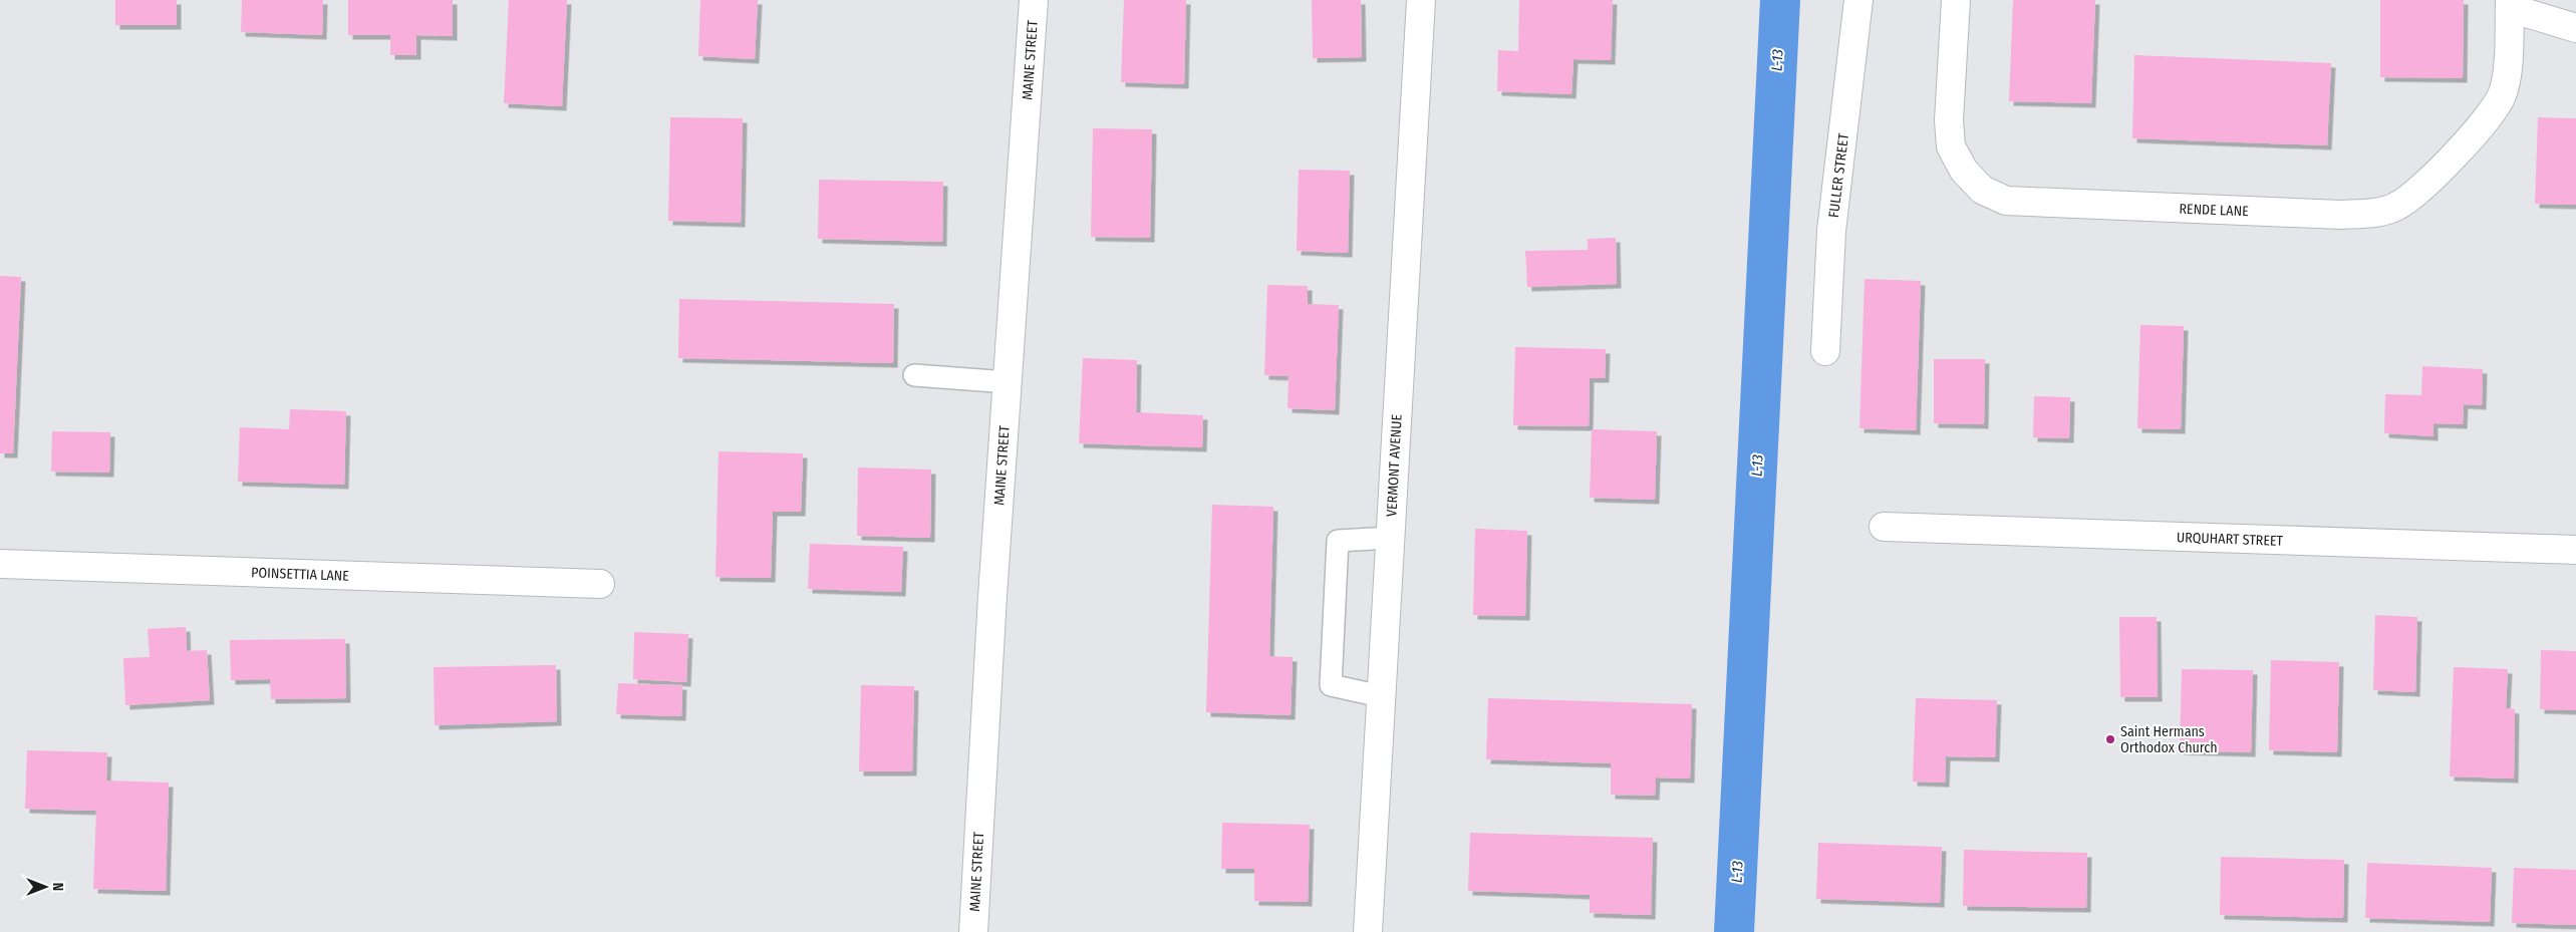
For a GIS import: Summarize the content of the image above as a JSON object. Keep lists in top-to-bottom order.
{
  "streets": {
    "street": [
      "MAINE STREET",
      "FULLER STREET",
      "RENDE LANE",
      "VERMONT AVENUE",
      "URQUHART STREET",
      "POINSETTIA LANE"
    ]
  },
  "water": ["L-13"],
  "places": ["Saint Hermans Orthodox Church"],
  "north": "right"
}
